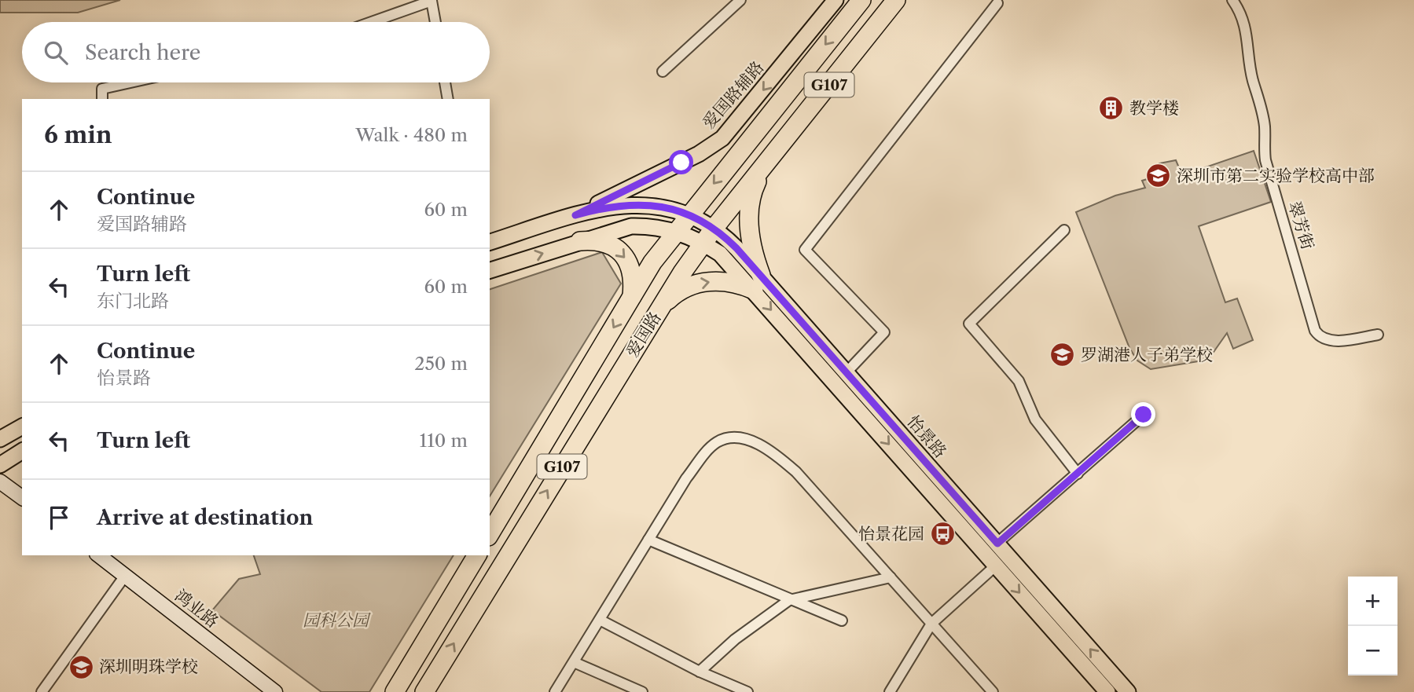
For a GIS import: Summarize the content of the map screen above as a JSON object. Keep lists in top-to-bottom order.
{
  "streets": {
    "highway": ["G107", "爱国路"],
    "main road": ["爱国路辅路", "怡景路"],
    "street": ["翠芳街", "鸿业路"]
  },
  "crossings": [
    ["爱国路辅路", "怡景路"],
    ["爱国路", "怡景路"]
  ],
  "one_way": ["爱国路辅路"],
  "parks": ["园科公园"],
  "places": {
    "building": ["教学楼"],
    "school or university": ["深圳市第二实验学校高中部", "罗湖港人子弟学校", "深圳明珠学校"],
    "bus stop": ["怡景花园"]
  },
  "page": {
    "search": "Search here",
    "heading": ["6 min", "Walk · 480 m"],
    "list": [
      ["Continue", "爱国路辅路", "60 m"],
      ["Turn left", "东门北路", "60 m"],
      ["Continue", "怡景路", "250 m"],
      ["Turn left", "110 m"],
      "Arrive at destination"
    ],
    "map_buttons": ["+", "−"]
  }
}
